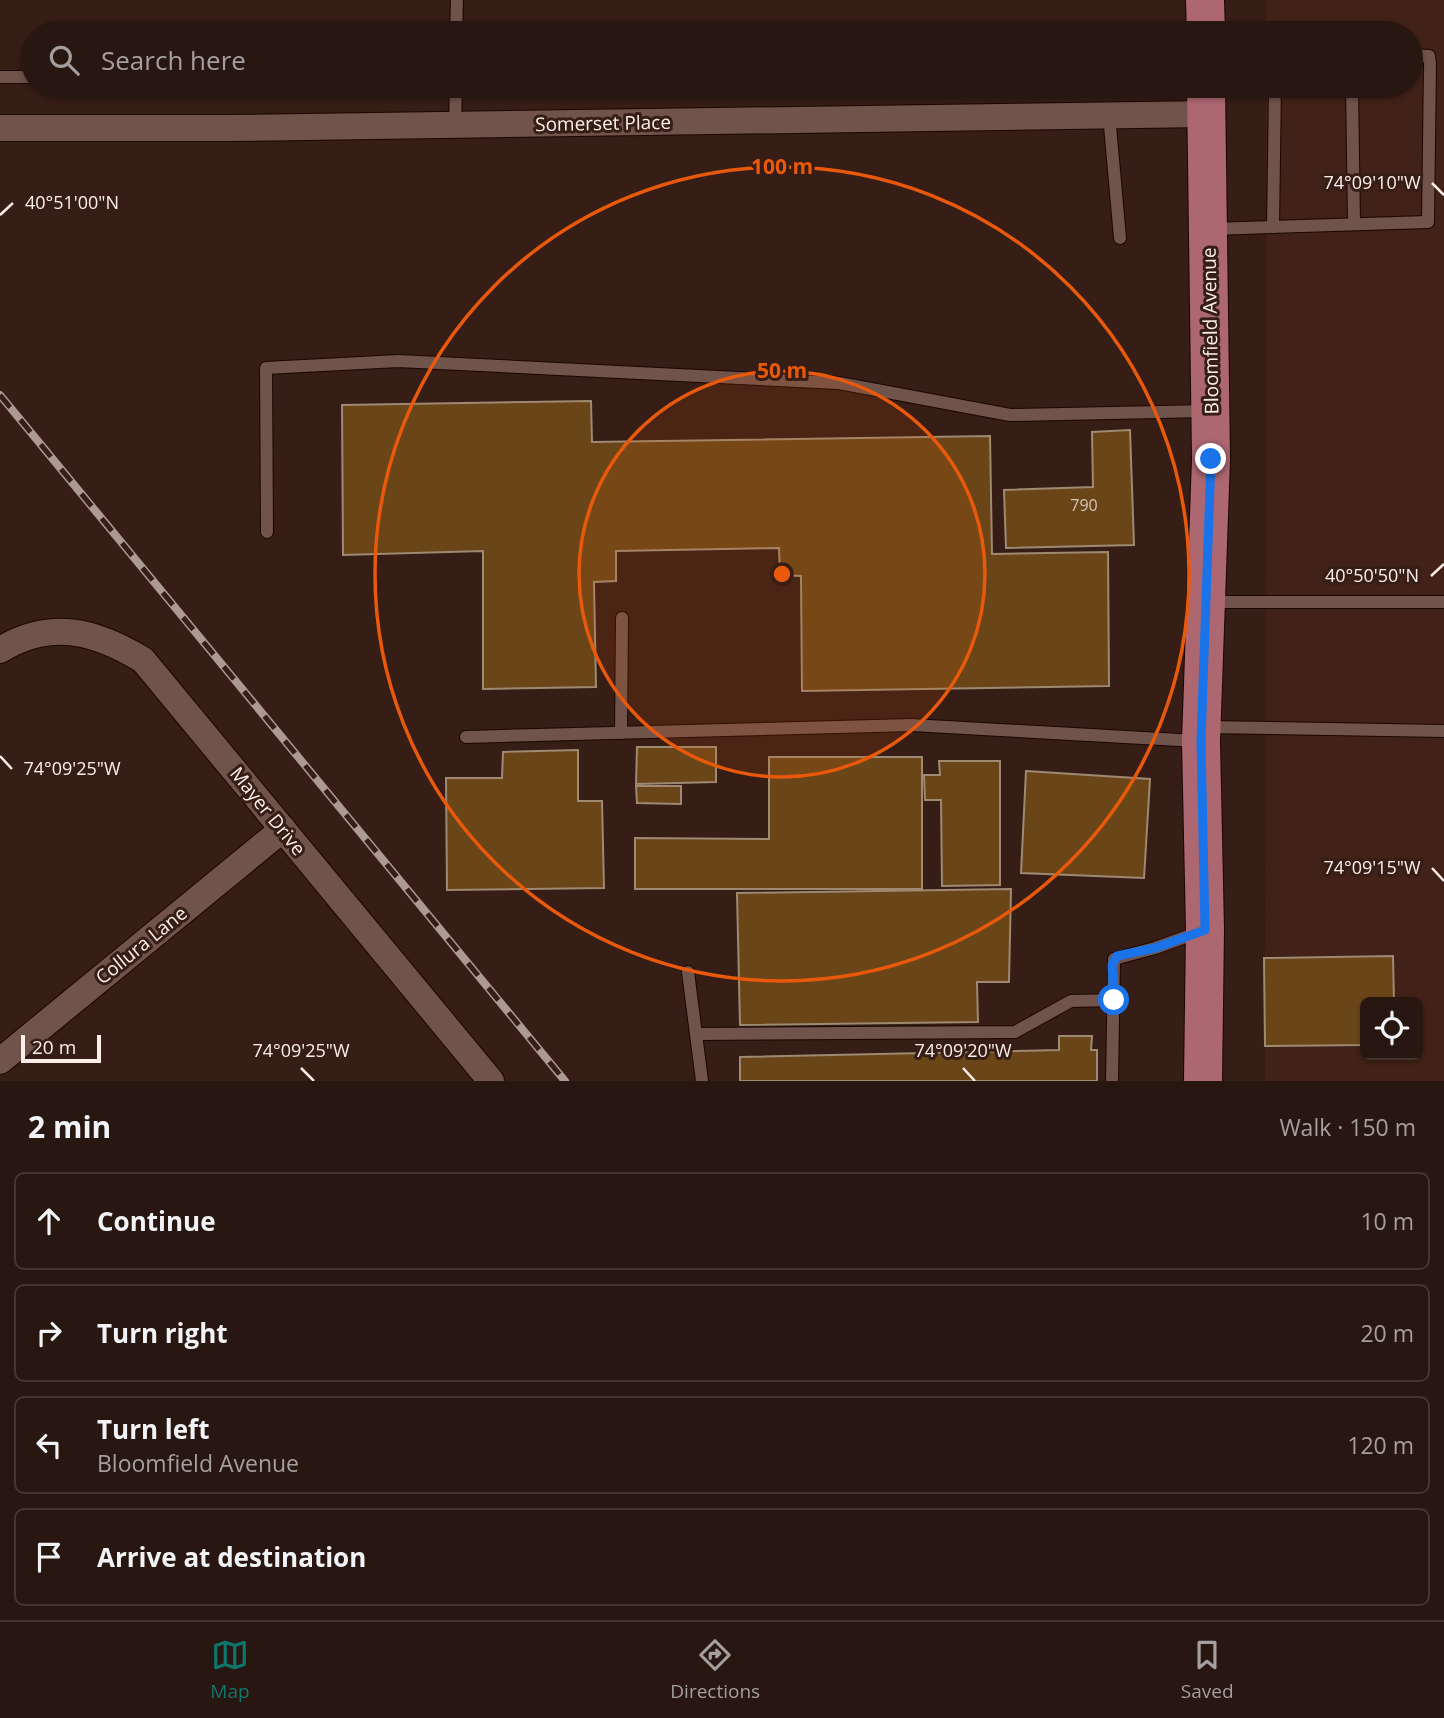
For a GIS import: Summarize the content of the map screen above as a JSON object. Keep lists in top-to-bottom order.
{
  "streets": {
    "main road": ["Bloomfield Avenue"],
    "street": ["Somerset Place", "Mayer Drive", "Collura Lane"]
  },
  "crossings": [
    ["Somerset Place", "Bloomfield Avenue"],
    ["Mayer Drive", "Collura Lane"]
  ],
  "house_numbers": ["790"],
  "scale_bar": "20 m",
  "page": {
    "search": "Search here",
    "scale": "20 m",
    "heading": ["2 min", "Walk · 150 m"],
    "list": [
      ["Continue", "10 m"],
      ["Turn right", "20 m"],
      ["Turn left", "Bloomfield Avenue", "120 m"],
      "Arrive at destination"
    ],
    "nav": ["Map", "Directions", "Saved"]
  },
  "coordinates": [
    "74°09'10\"W",
    "40°51'00\"N",
    "40°50'50\"N",
    "74°09'25\"W",
    "74°09'15\"W",
    "74°09'20\"W"
  ],
  "rings": ["100 m", "50 m"]
}
